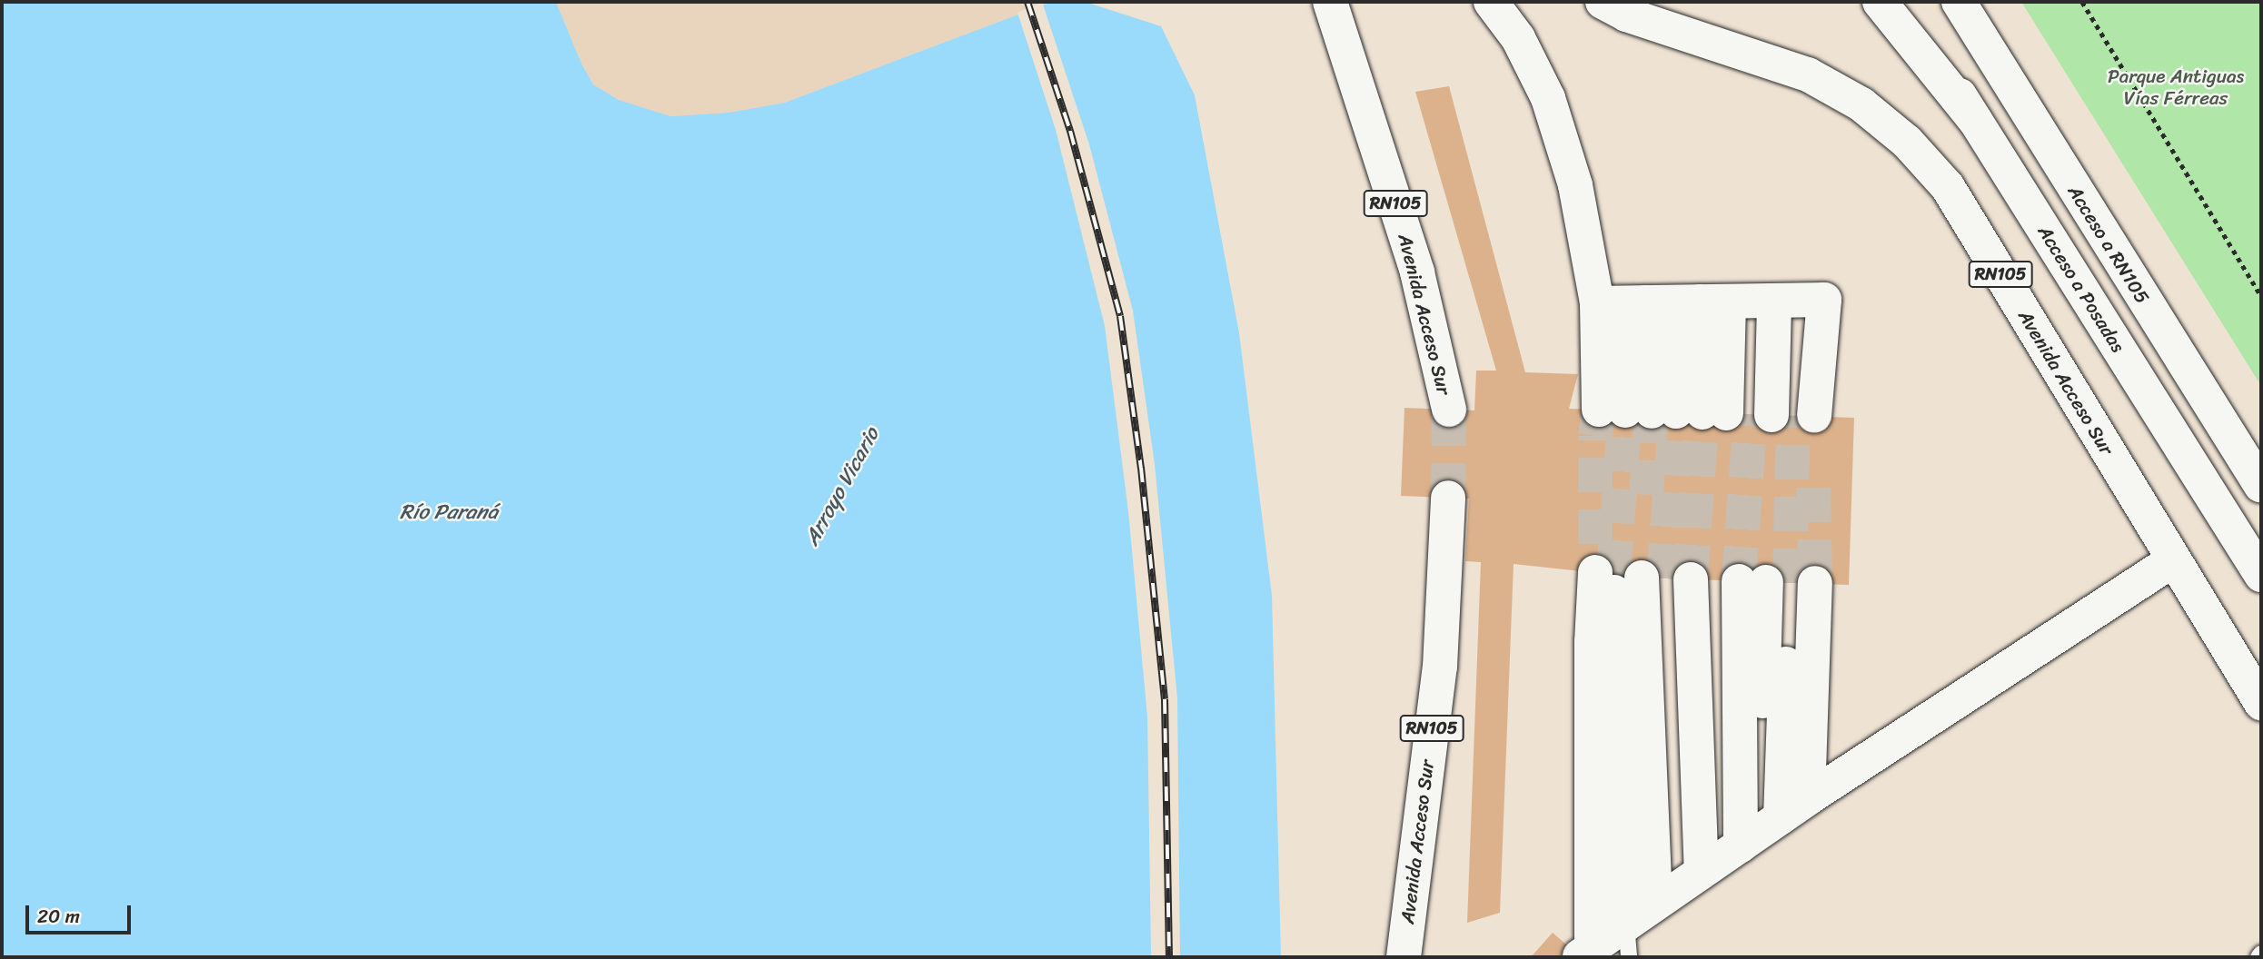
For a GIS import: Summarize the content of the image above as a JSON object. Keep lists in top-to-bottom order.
{
  "streets": {
    "main road": [
      "RN105",
      "Acceso a RN105",
      "Acceso a Posadas",
      "Avenida Acceso Sur"
    ]
  },
  "water": ["Arroyo Vicario", "Río Paraná"],
  "parks": ["Parque Antiguas Vías Férreas"],
  "scale_bar": "20 m"
}
